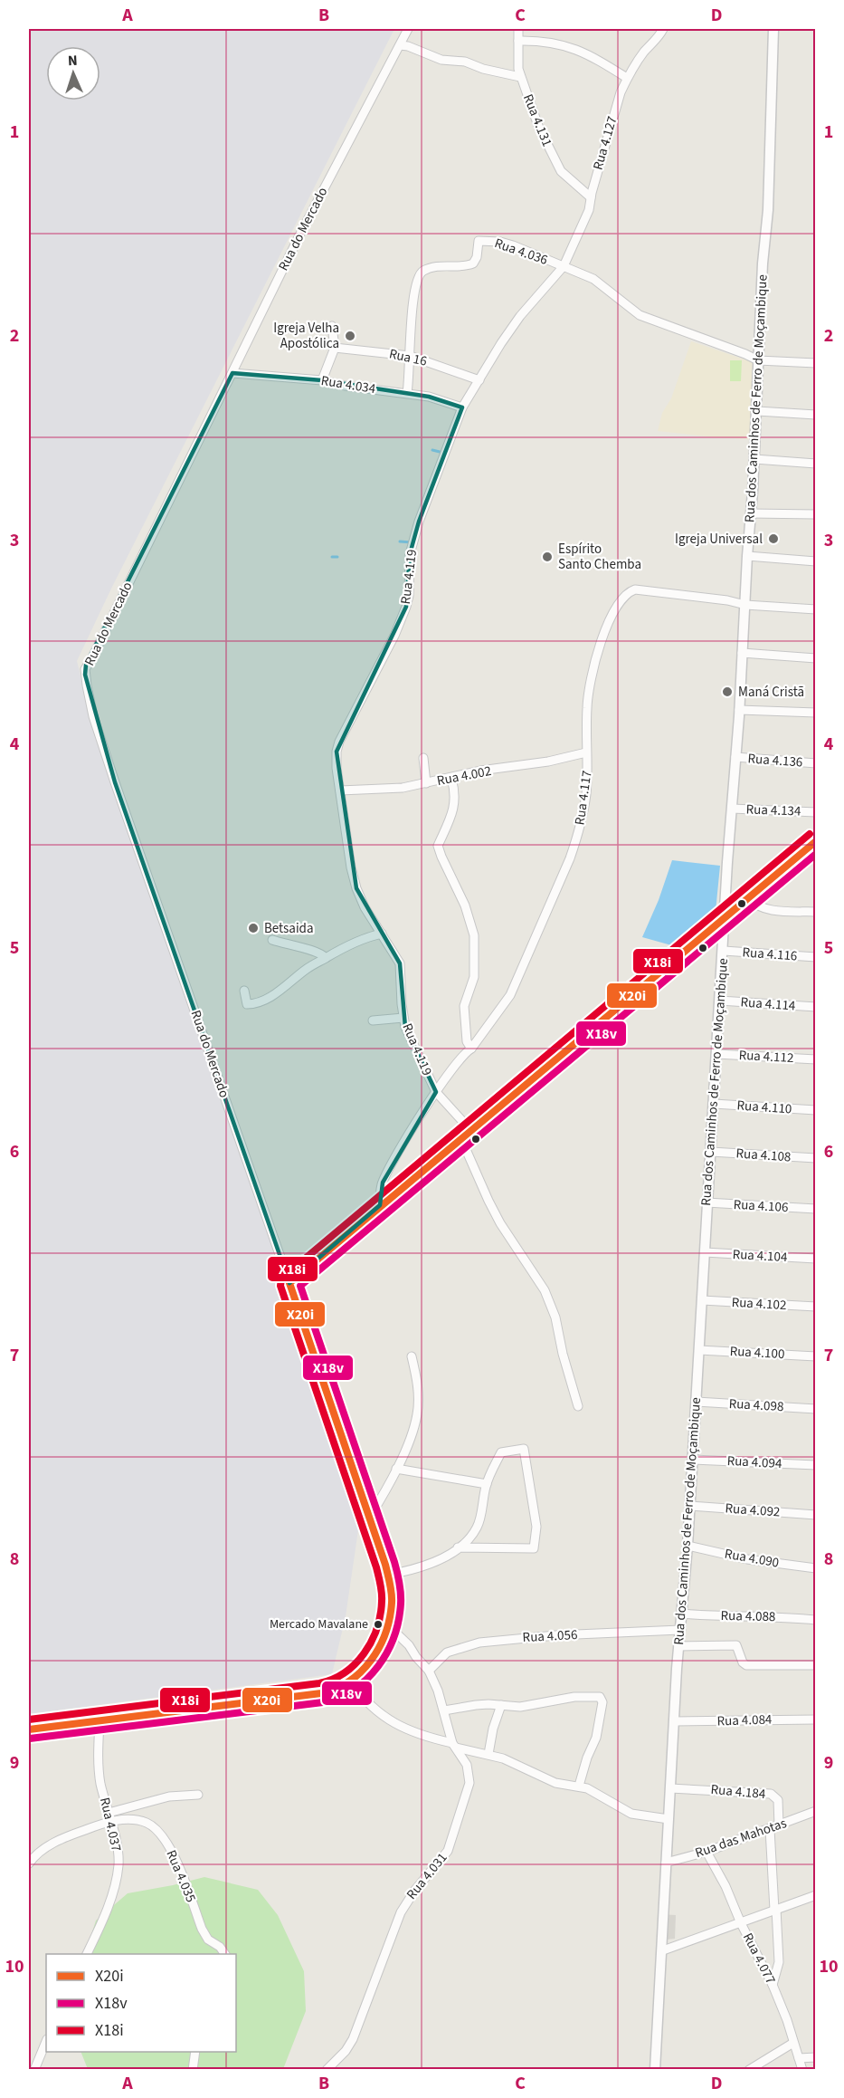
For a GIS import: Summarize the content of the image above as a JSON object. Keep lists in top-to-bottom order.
{
  "streets": {
    "street": [
      "Rua 4.131",
      "Rua 4.127",
      "Rua do Mercado",
      "Rua 4.036",
      "Rua 16",
      "Rua 4.034",
      "Rua dos Caminhos de Ferro de Moçambique",
      "Rua 4.119",
      "Rua 4.136",
      "Rua 4.002",
      "Rua 4.117",
      "Rua 4.134",
      "Rua 4.116",
      "Rua 4.114",
      "Rua 4.112",
      "Rua 4.110",
      "Rua 4.108",
      "Rua 4.106",
      "Rua 4.104",
      "Rua 4.102",
      "Rua 4.100",
      "Rua 4.098",
      "Rua 4.094",
      "Rua 4.092",
      "Rua 4.090",
      "Rua 4.088",
      "Rua 4.056",
      "Rua 4.084",
      "Rua 4.184",
      "Rua 4.037",
      "Rua das Mahotas",
      "Rua 4.035",
      "Rua 4.031",
      "Rua 4.077"
    ]
  },
  "crossings": [
    ["Rua 4.131", "Rua 4.127"],
    ["Rua 4.127", "Rua 4.036"],
    ["Rua 4.127", "Rua 4.119"],
    ["Rua do Mercado", "Rua 4.034"],
    ["Rua 4.036", "Rua 16"],
    ["Rua 4.036", "Rua 4.119"],
    ["Rua 16", "Rua 4.119"],
    ["Rua 4.034", "Rua 4.119"],
    ["Rua dos Caminhos de Ferro de Moçambique", "Rua 4.136"],
    ["Rua dos Caminhos de Ferro de Moçambique", "Rua 4.117"],
    ["Rua dos Caminhos de Ferro de Moçambique", "Rua 4.134"],
    ["Rua dos Caminhos de Ferro de Moçambique", "Rua 4.116"],
    ["Rua dos Caminhos de Ferro de Moçambique", "Rua 4.114"],
    ["Rua dos Caminhos de Ferro de Moçambique", "Rua 4.112"],
    ["Rua dos Caminhos de Ferro de Moçambique", "Rua 4.110"],
    ["Rua dos Caminhos de Ferro de Moçambique", "Rua 4.108"],
    ["Rua dos Caminhos de Ferro de Moçambique", "Rua 4.106"],
    ["Rua dos Caminhos de Ferro de Moçambique", "Rua 4.104"],
    ["Rua dos Caminhos de Ferro de Moçambique", "Rua 4.102"],
    ["Rua dos Caminhos de Ferro de Moçambique", "Rua 4.100"],
    ["Rua dos Caminhos de Ferro de Moçambique", "Rua 4.098"],
    ["Rua dos Caminhos de Ferro de Moçambique", "Rua 4.094"],
    ["Rua dos Caminhos de Ferro de Moçambique", "Rua 4.092"],
    ["Rua dos Caminhos de Ferro de Moçambique", "Rua 4.090"],
    ["Rua dos Caminhos de Ferro de Moçambique", "Rua 4.088"],
    ["Rua dos Caminhos de Ferro de Moçambique", "Rua 4.056"],
    ["Rua dos Caminhos de Ferro de Moçambique", "Rua 4.084"],
    ["Rua dos Caminhos de Ferro de Moçambique", "Rua 4.184"],
    ["Rua dos Caminhos de Ferro de Moçambique", "Rua das Mahotas"],
    ["Rua 4.119", "Rua 4.002"],
    ["Rua 4.119", "Rua 4.117"],
    ["Rua 4.002", "Rua 4.117"],
    ["Rua 4.056", "Rua 4.031"],
    ["Rua 4.184", "Rua das Mahotas"],
    ["Rua 4.037", "Rua 4.035"],
    ["Rua das Mahotas", "Rua 4.077"]
  ],
  "places": [
    "Igreja Velha Apostólica",
    "Igreja Universal",
    "Espírito Santo Chemba",
    "Maná Cristã",
    "Betsaida",
    "Mercado Mavalane"
  ],
  "lines": ["transit line X18i", "transit line X20i", "transit line X18v"],
  "legend": ["X20i", "X18v", "X18i"],
  "north": "top",
  "grid": {
    "columns": [
      "A",
      "B",
      "C",
      "D"
    ],
    "rows": [
      "1",
      "2",
      "3",
      "4",
      "5",
      "6",
      "7",
      "8",
      "9",
      "10"
    ]
  }
}
